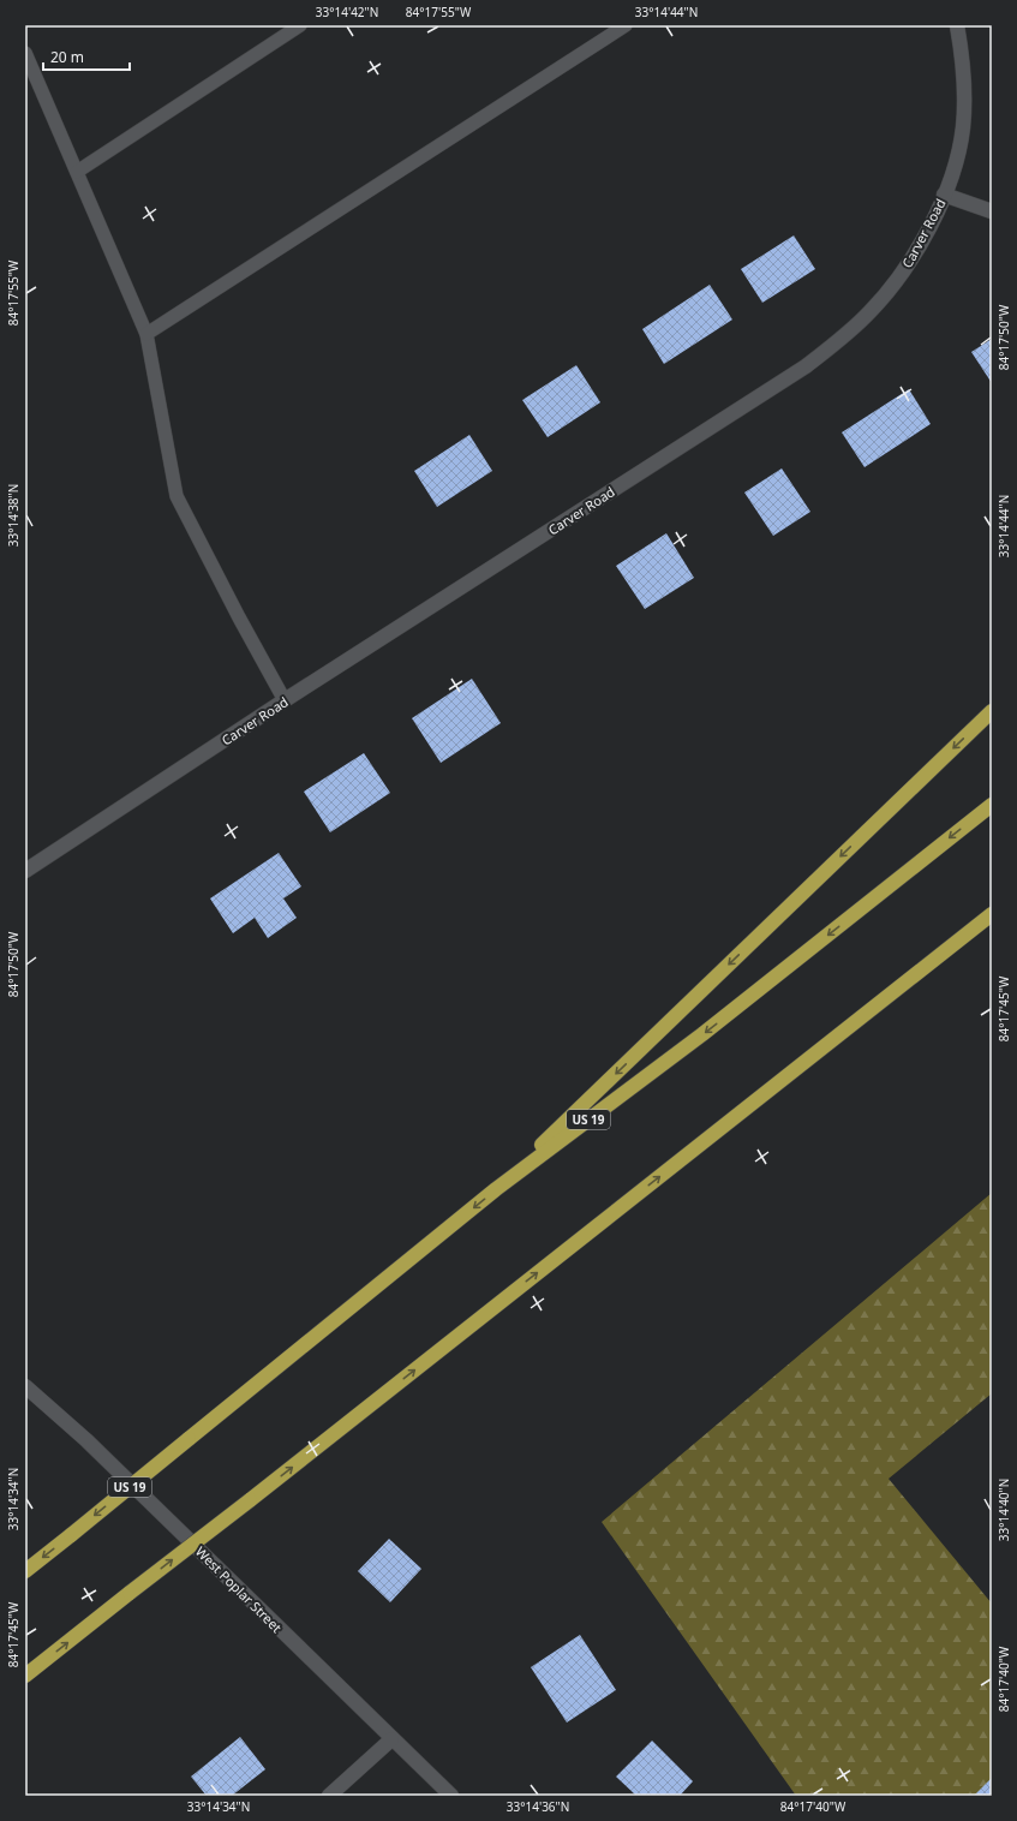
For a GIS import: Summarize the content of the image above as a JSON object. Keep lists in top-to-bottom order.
{
  "streets": {
    "highway": ["US 19"],
    "street": ["Carver Road", "West Poplar Street"]
  },
  "scale_bar": "20 m",
  "coordinates": [
    "33°14'42\"N",
    "84°17'55\"W",
    "33°14'44\"N",
    "84°17'50\"W",
    "33°14'38\"N",
    "84°17'45\"W",
    "33°14'34\"N",
    "33°14'40\"N",
    "84°17'40\"W",
    "33°14'36\"N"
  ]
}
